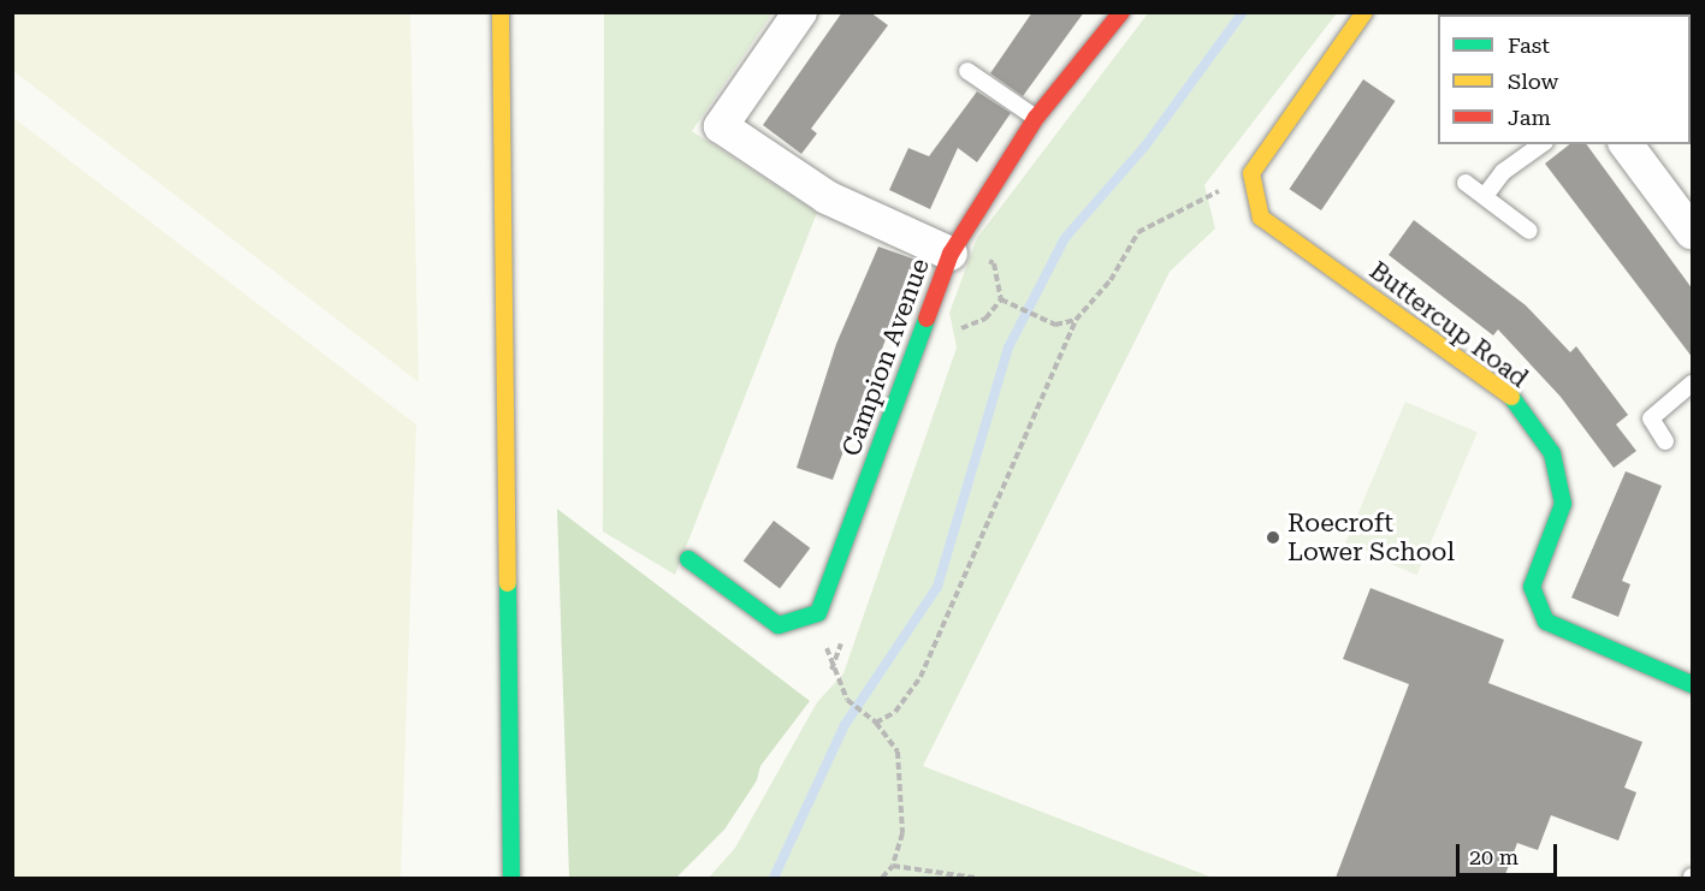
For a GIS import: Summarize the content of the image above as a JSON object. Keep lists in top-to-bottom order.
{
  "streets": {
    "street": ["Buttercup Road", "Campion Avenue"]
  },
  "places": ["Roecroft Lower School"],
  "legend": ["Fast", "Slow", "Jam"],
  "scale_bar": "20 m"
}
